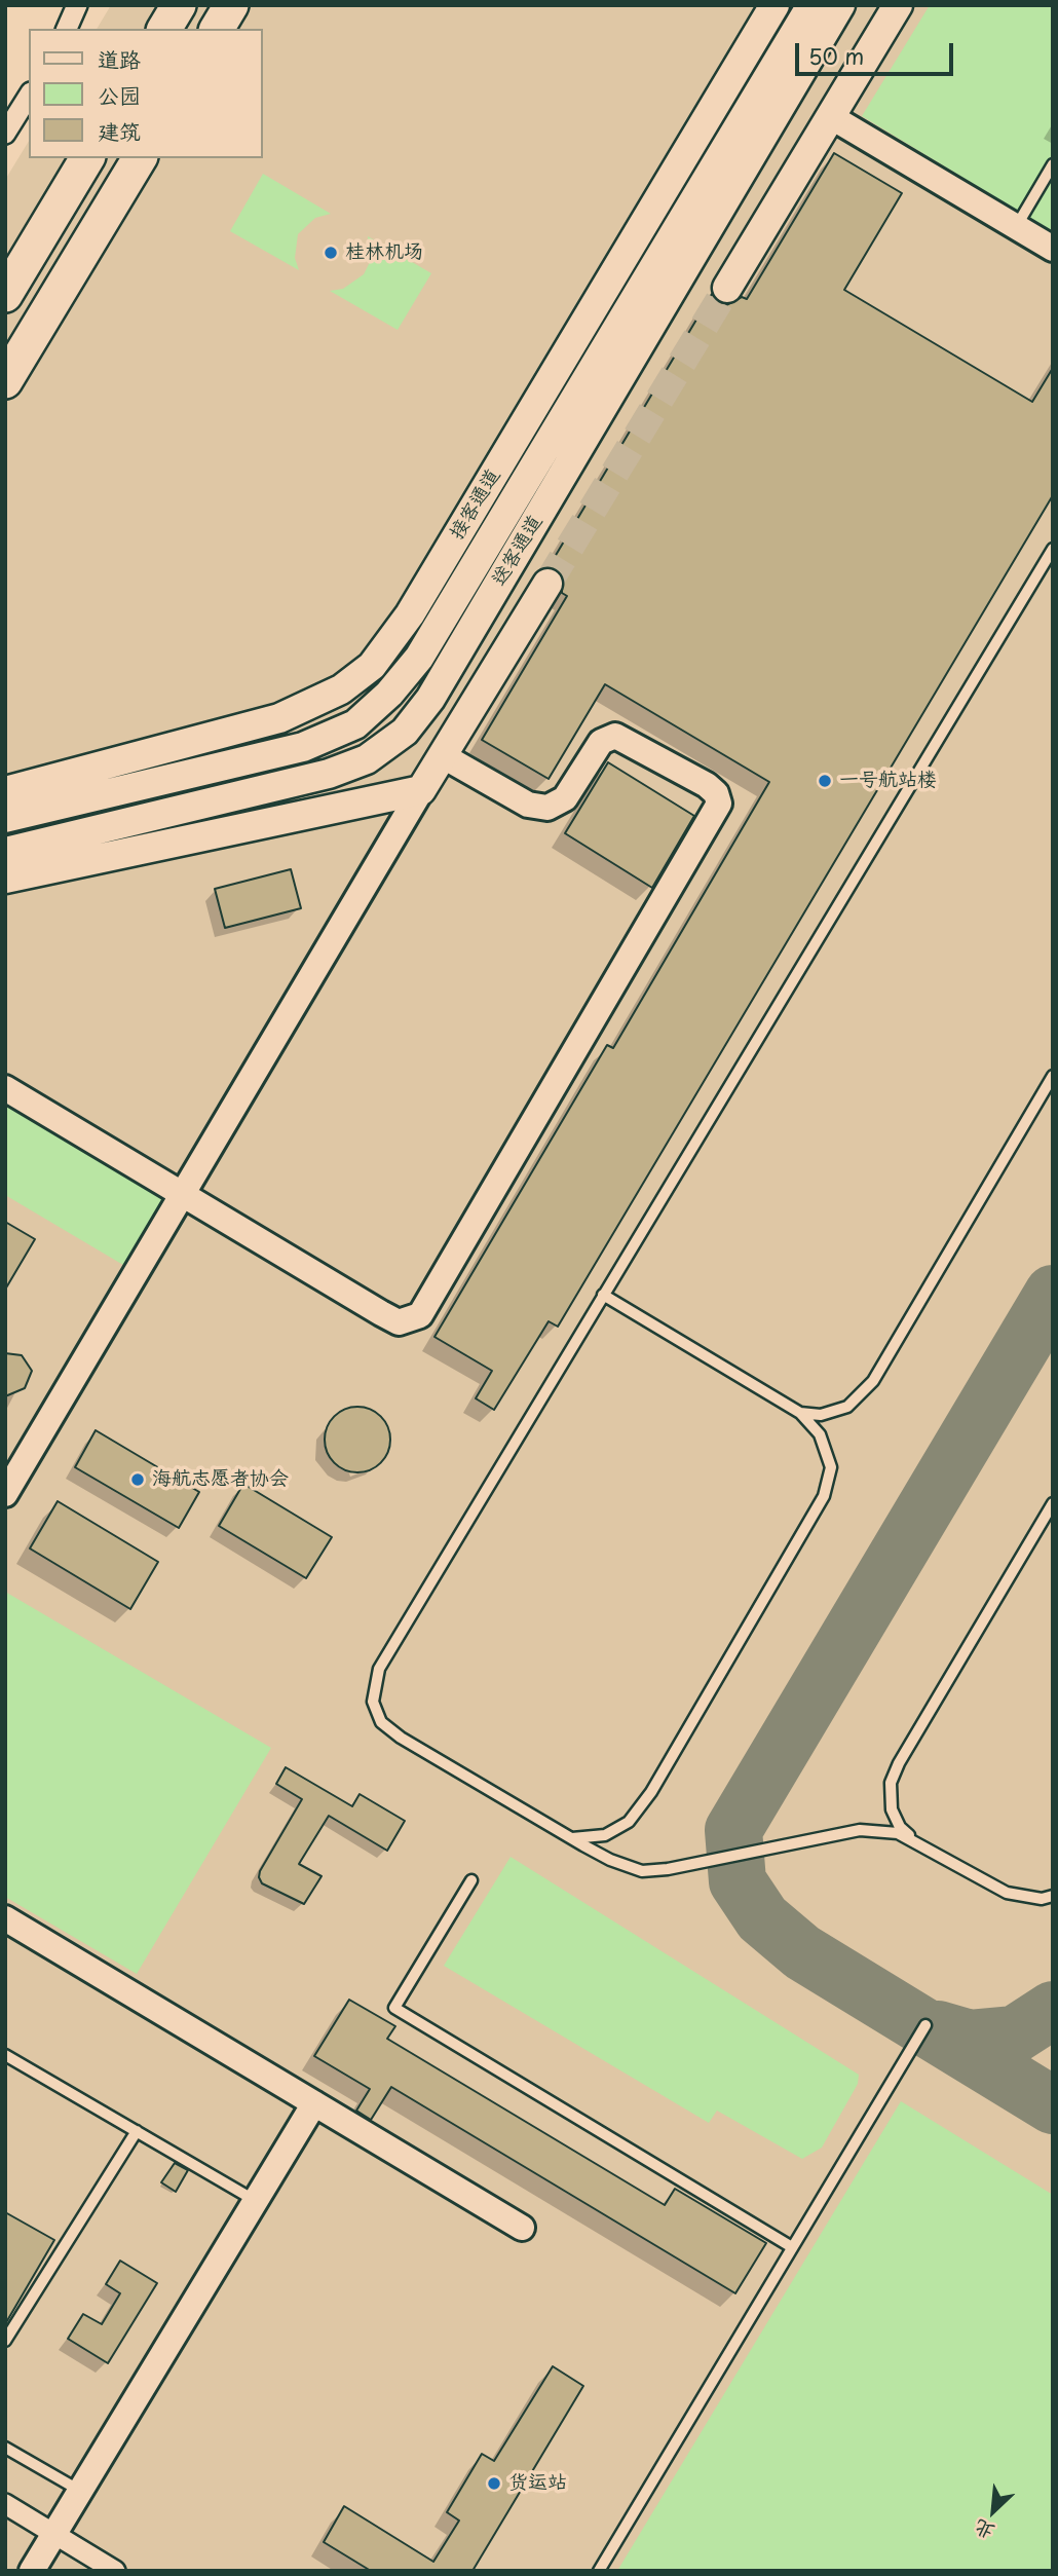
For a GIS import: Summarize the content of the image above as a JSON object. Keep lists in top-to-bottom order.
{
  "streets": {
    "main road": ["接客通道", "送客通道"]
  },
  "places": [
    "桂林机场",
    "一号航站楼",
    "海航志愿者协会",
    "货运站"
  ],
  "legend": ["道路", "公园", "建筑"],
  "scale_bar": "50 m",
  "north": "bottom left"
}
